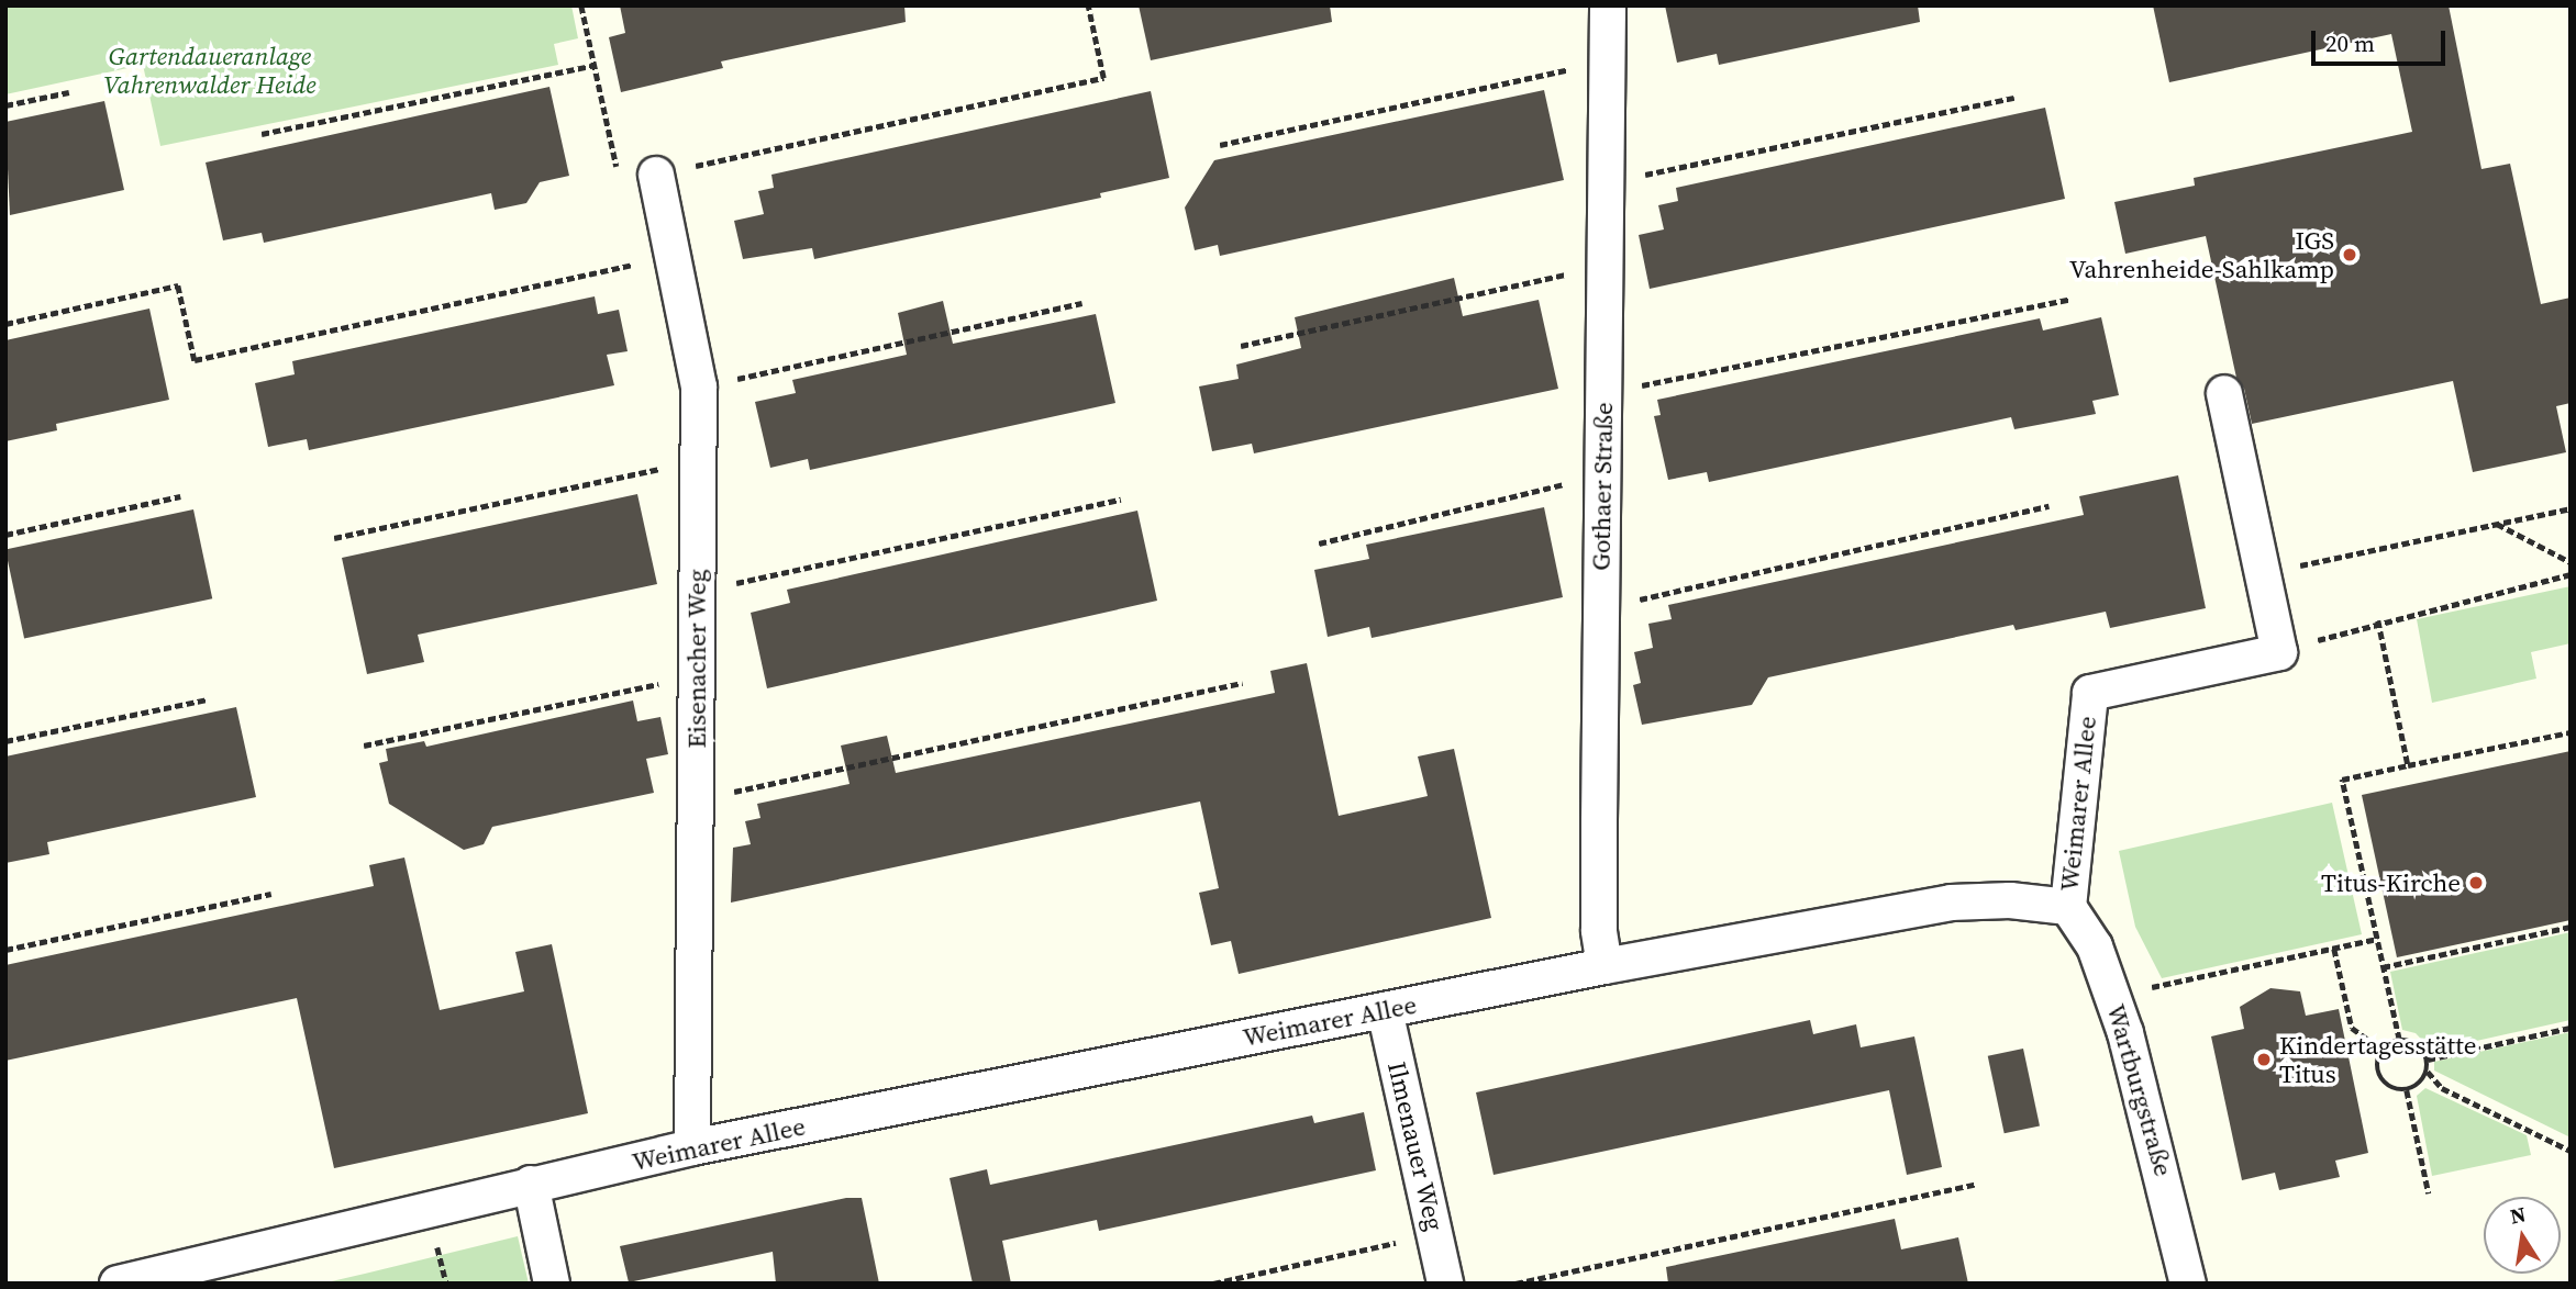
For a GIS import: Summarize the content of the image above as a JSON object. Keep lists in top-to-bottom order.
{
  "streets": {
    "street": [
      "Gothaer Straße",
      "Eisenacher Weg",
      "Weimarer Allee",
      "Wartburgstraße",
      "Ilmenauer Weg"
    ]
  },
  "crossings": [
    ["Gothaer Straße", "Weimarer Allee"],
    ["Eisenacher Weg", "Weimarer Allee"],
    ["Weimarer Allee", "Wartburgstraße"],
    ["Weimarer Allee", "Ilmenauer Weg"]
  ],
  "parks": ["Gartendaueranlage Vahrenwalder Heide"],
  "places": ["IGS Vahrenheide-Sahlkamp", "Titus-Kirche", "Kindertagesstätte Titus"],
  "scale_bar": "20 m",
  "north": "top"
}
